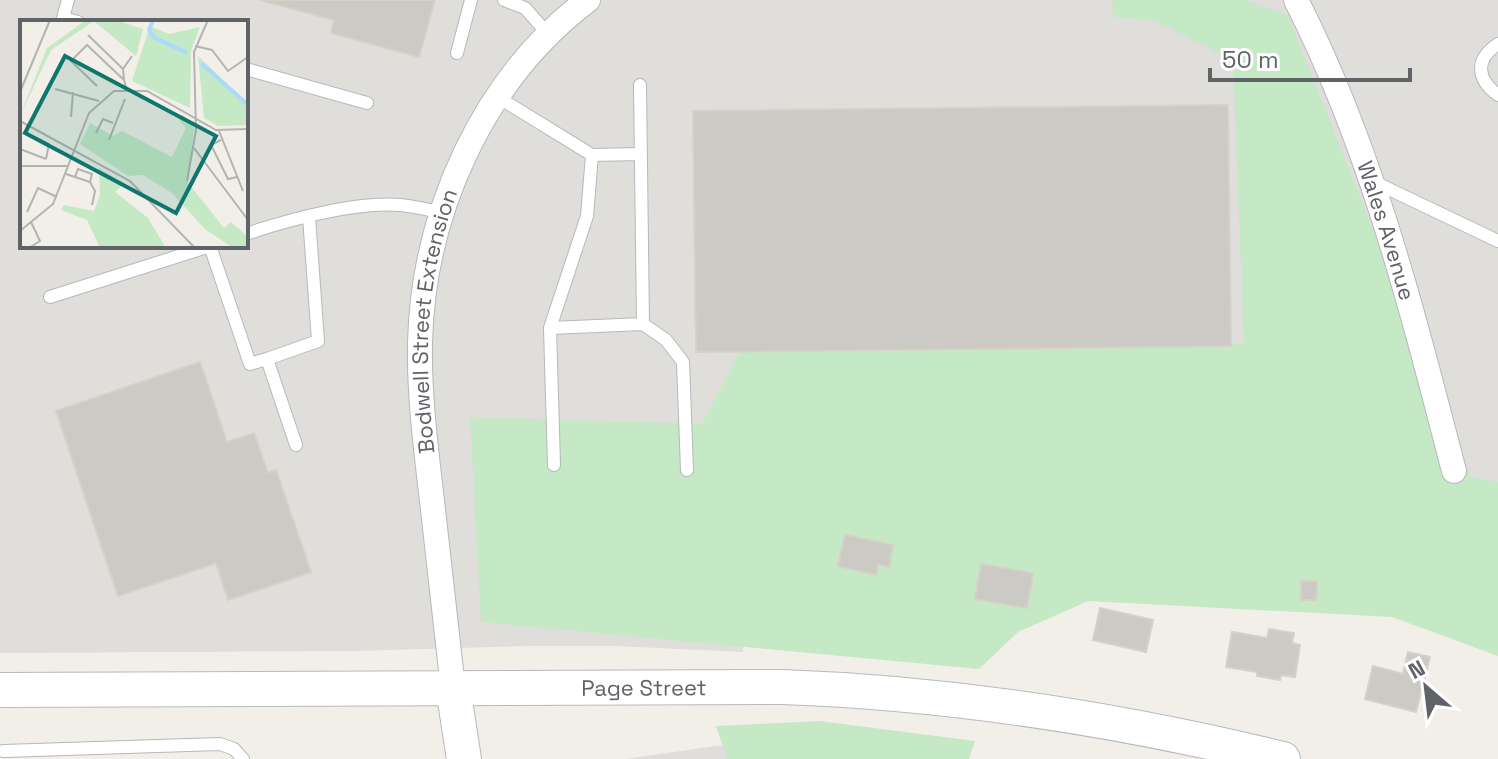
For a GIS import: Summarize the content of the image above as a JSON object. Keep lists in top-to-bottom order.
{
  "streets": {
    "main road": ["Page Street"],
    "street": ["Wales Avenue", "Bodwell Street Extension"]
  },
  "crossings": [
    ["Bodwell Street Extension", "Page Street"]
  ],
  "scale_bar": "50 m",
  "north": "top left"
}
